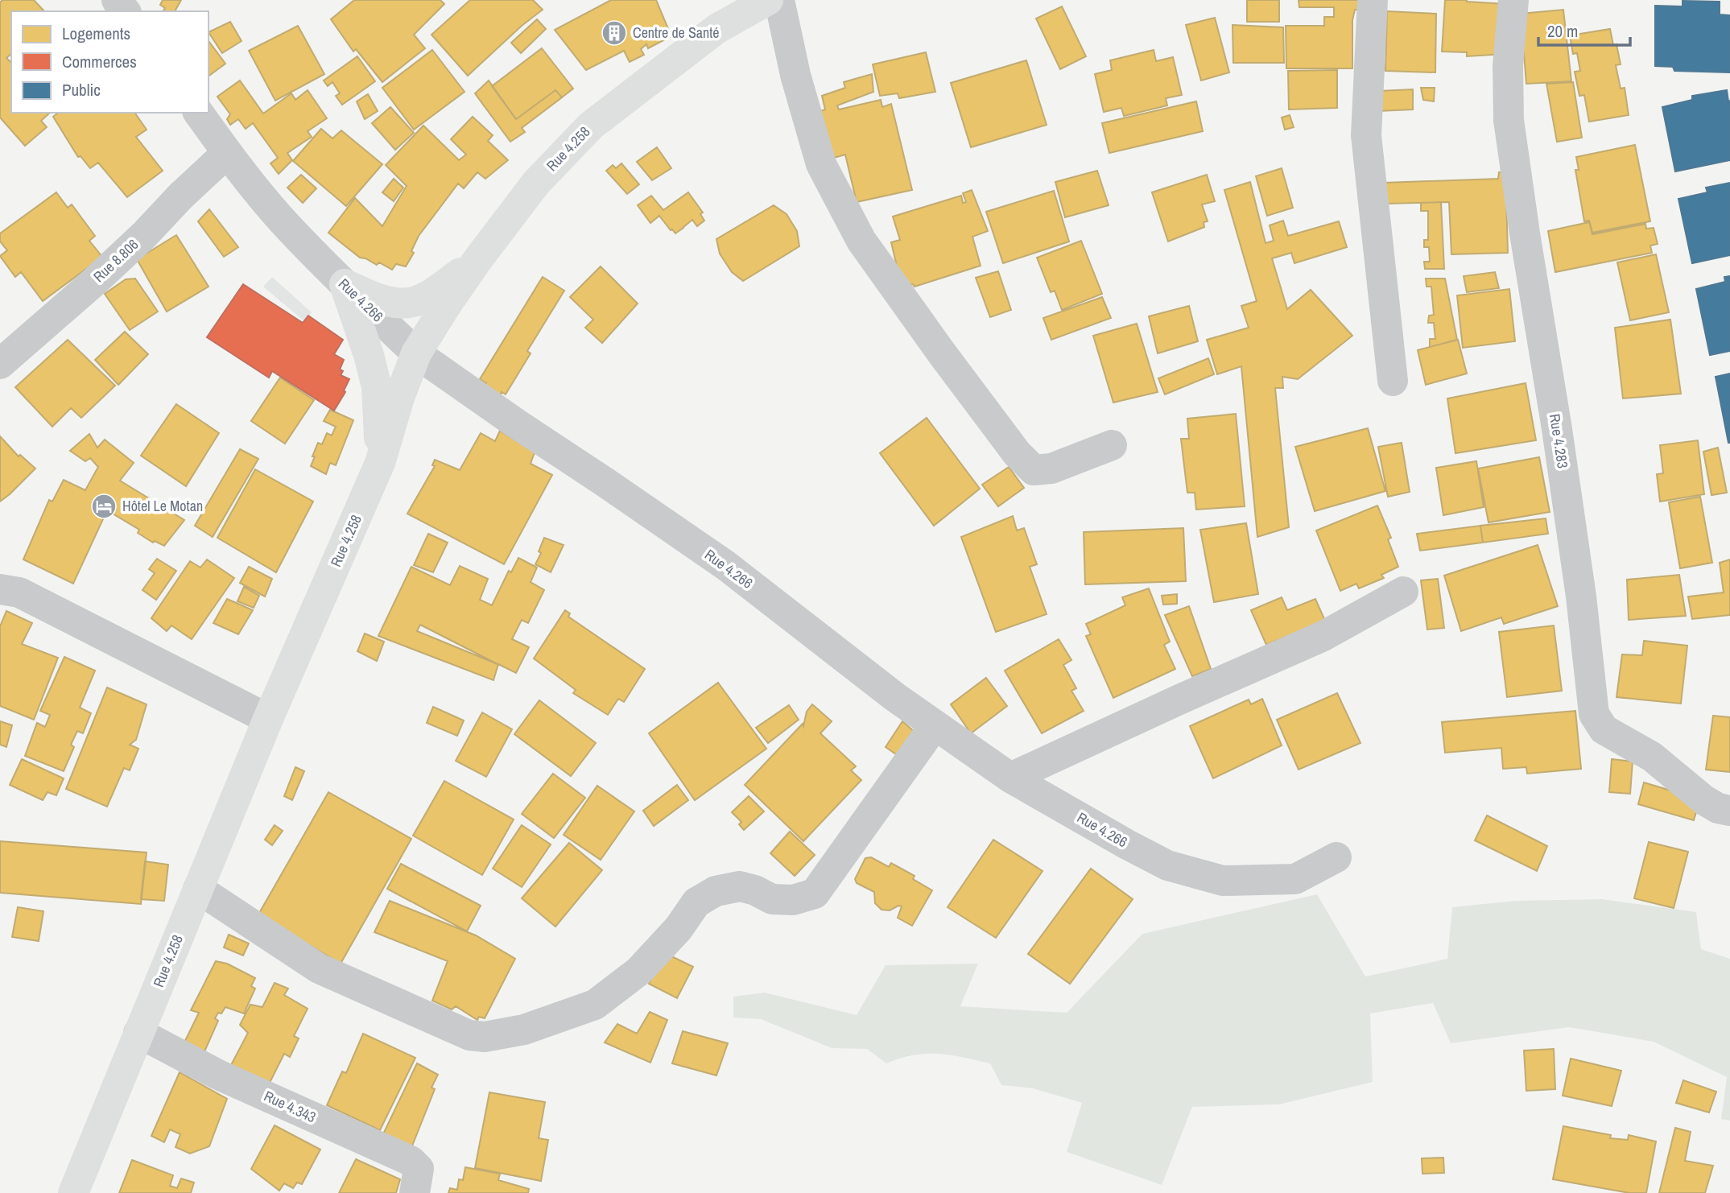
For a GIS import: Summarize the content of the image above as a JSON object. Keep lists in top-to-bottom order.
{
  "streets": {
    "highway": ["Rue 4.258"],
    "street": [
      "Rue 8.806",
      "Rue 4.266",
      "Rue 4.283",
      "Rue 4.343"
    ]
  },
  "crossings": [
    ["Rue 4.258", "Rue 4.266"],
    ["Rue 4.258", "Rue 4.343"],
    ["Rue 8.806", "Rue 4.266"]
  ],
  "places": {
    "building": ["Centre de Santé"],
    "hotel": ["Hôtel Le Motan"]
  },
  "legend": ["Logements", "Commerces", "Public"],
  "scale_bar": "20 m"
}
